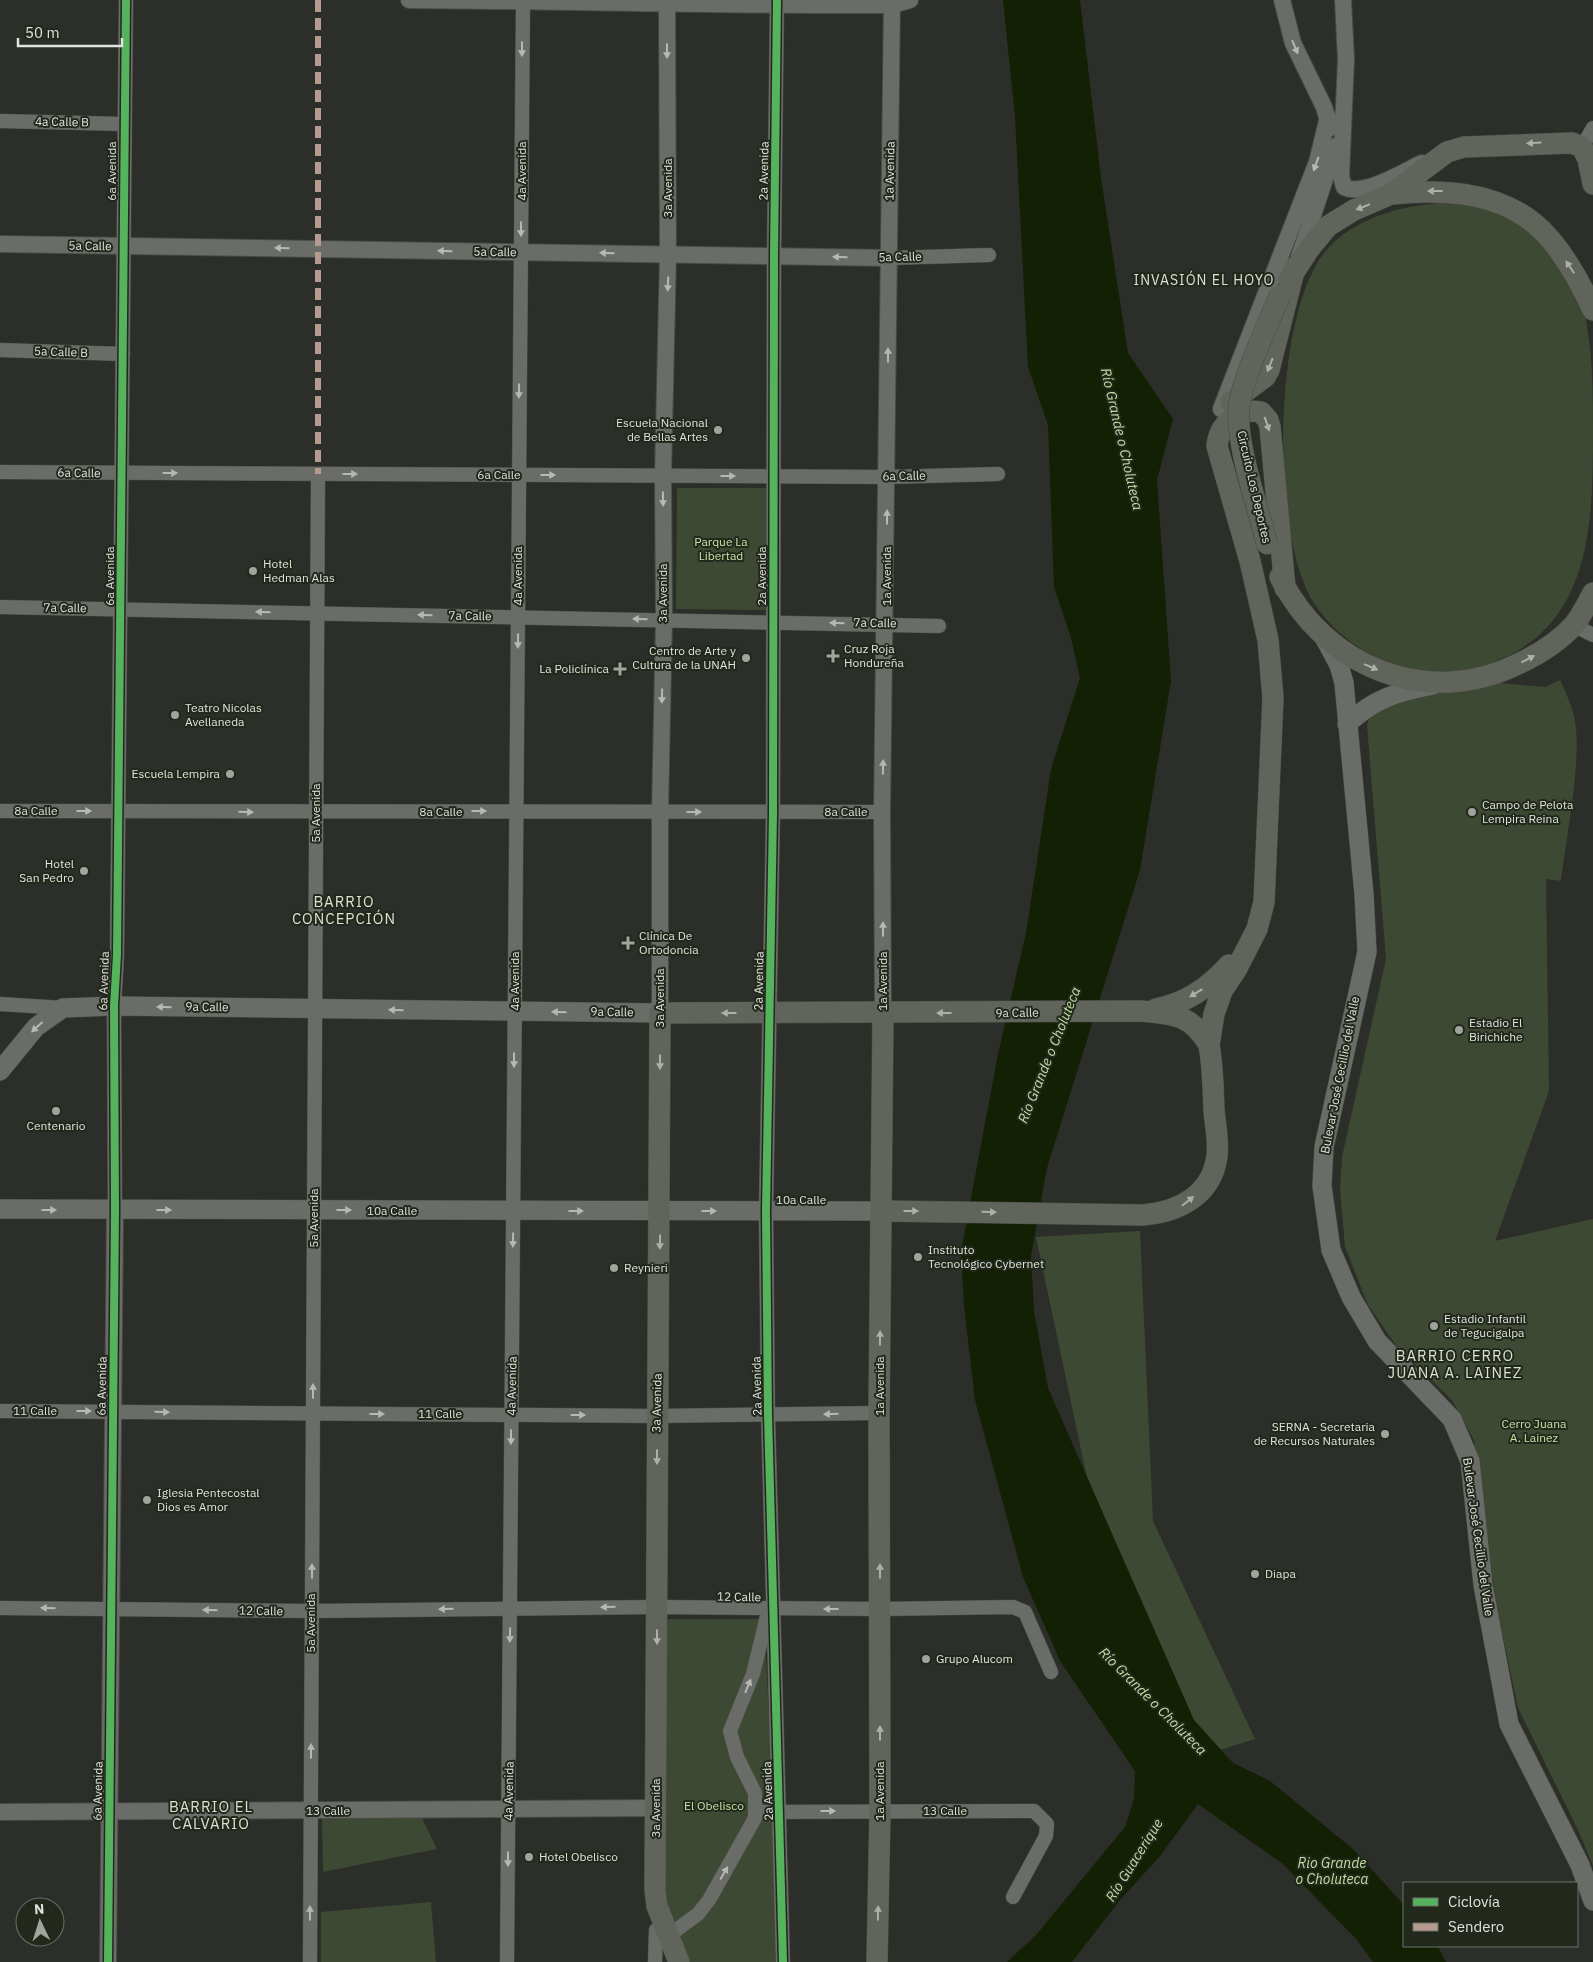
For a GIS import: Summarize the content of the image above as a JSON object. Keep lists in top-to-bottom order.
{
  "streets": {
    "main road": [
      "1a Avenida",
      "3a Avenida",
      "Circuito Los Deportes",
      "9a Calle",
      "Bulevar José Cecillio del Valle",
      "10a Calle"
    ],
    "street": [
      "4a Calle B",
      "6a Avenida",
      "4a Avenida",
      "2a Avenida",
      "5a Calle",
      "5a Calle B",
      "6a Calle",
      "7a Calle",
      "8a Calle",
      "5a Avenida",
      "11 Calle",
      "12 Calle",
      "13 Calle"
    ]
  },
  "crossings": [
    ["4a Calle B", "6a Avenida"],
    ["6a Avenida", "5a Calle"],
    ["6a Avenida", "5a Calle B"],
    ["6a Avenida", "6a Calle"],
    ["6a Avenida", "7a Calle"],
    ["6a Avenida", "8a Calle"],
    ["6a Avenida", "9a Calle"],
    ["6a Avenida", "10a Calle"],
    ["6a Avenida", "11 Calle"],
    ["6a Avenida", "12 Calle"],
    ["6a Avenida", "13 Calle"],
    ["4a Avenida", "5a Calle"],
    ["4a Avenida", "6a Calle"],
    ["4a Avenida", "7a Calle"],
    ["4a Avenida", "8a Calle"],
    ["4a Avenida", "9a Calle"],
    ["4a Avenida", "10a Calle"],
    ["4a Avenida", "11 Calle"],
    ["4a Avenida", "12 Calle"],
    ["4a Avenida", "13 Calle"],
    ["2a Avenida", "5a Calle"],
    ["2a Avenida", "6a Calle"],
    ["2a Avenida", "7a Calle"],
    ["2a Avenida", "8a Calle"],
    ["2a Avenida", "9a Calle"],
    ["2a Avenida", "10a Calle"],
    ["2a Avenida", "11 Calle"],
    ["2a Avenida", "12 Calle"],
    ["2a Avenida", "13 Calle"],
    ["1a Avenida", "5a Calle"],
    ["1a Avenida", "6a Calle"],
    ["1a Avenida", "7a Calle"],
    ["1a Avenida", "8a Calle"],
    ["1a Avenida", "9a Calle"],
    ["1a Avenida", "10a Calle"],
    ["1a Avenida", "11 Calle"],
    ["1a Avenida", "12 Calle"],
    ["1a Avenida", "13 Calle"],
    ["3a Avenida", "5a Calle"],
    ["3a Avenida", "6a Calle"],
    ["3a Avenida", "7a Calle"],
    ["3a Avenida", "8a Calle"],
    ["3a Avenida", "9a Calle"],
    ["3a Avenida", "10a Calle"],
    ["3a Avenida", "11 Calle"],
    ["3a Avenida", "12 Calle"],
    ["3a Avenida", "13 Calle"],
    ["6a Calle", "5a Avenida"],
    ["Circuito Los Deportes", "Bulevar José Cecillio del Valle"],
    ["Circuito Los Deportes", "10a Calle"],
    ["7a Calle", "5a Avenida"],
    ["8a Calle", "5a Avenida"],
    ["5a Avenida", "9a Calle"],
    ["5a Avenida", "10a Calle"],
    ["5a Avenida", "11 Calle"],
    ["5a Avenida", "12 Calle"],
    ["5a Avenida", "13 Calle"]
  ],
  "one_way": [
    "4a Avenida",
    "1a Avenida",
    "3a Avenida",
    "5a Calle",
    "6a Calle",
    "7a Calle",
    "8a Calle",
    "5a Avenida",
    "9a Calle",
    "12 Calle"
  ],
  "districts": [
    "INVASIÓN EL HOYO",
    "BARRIO CONCEPCIÓN",
    "BARRIO CERRO JUANA A. LAINEZ",
    "BARRIO EL CALVARIO"
  ],
  "water": ["Río Grande o Choluteca", "Río Guacerique", "Rio Grande o Choluteca"],
  "parks": ["Parque La Libertad", "Cerro Juana A. Lainez", "El Obelisco"],
  "places": {
    "other": [
      "Escuela Nacional de Bellas Artes",
      "Hotel Hedman Alas",
      "Centro de Arte y Cultura de la UNAH",
      "Teatro Nicolas Avellaneda",
      "Escuela Lempira",
      "Campo de Pelota Lempira Reina",
      "Hotel San Pedro",
      "Estadio El Birichiche",
      "Centenario",
      "Instituto Tecnológico Cybernet",
      "Reynieri",
      "Estadio Infantil de Tegucigalpa",
      "SERNA - Secretaria de Recursos Naturales",
      "Iglesia Pentecostal Dios es Amor",
      "Diapa",
      "Grupo Alucom",
      "Hotel Obelisco"
    ],
    "health": ["Cruz Roja Hondureña", "La Policlínica", "Clínica De Ortodoncia"]
  },
  "legend": ["Ciclovía", "Sendero"],
  "scale_bar": "50 m",
  "north": "top"
}
